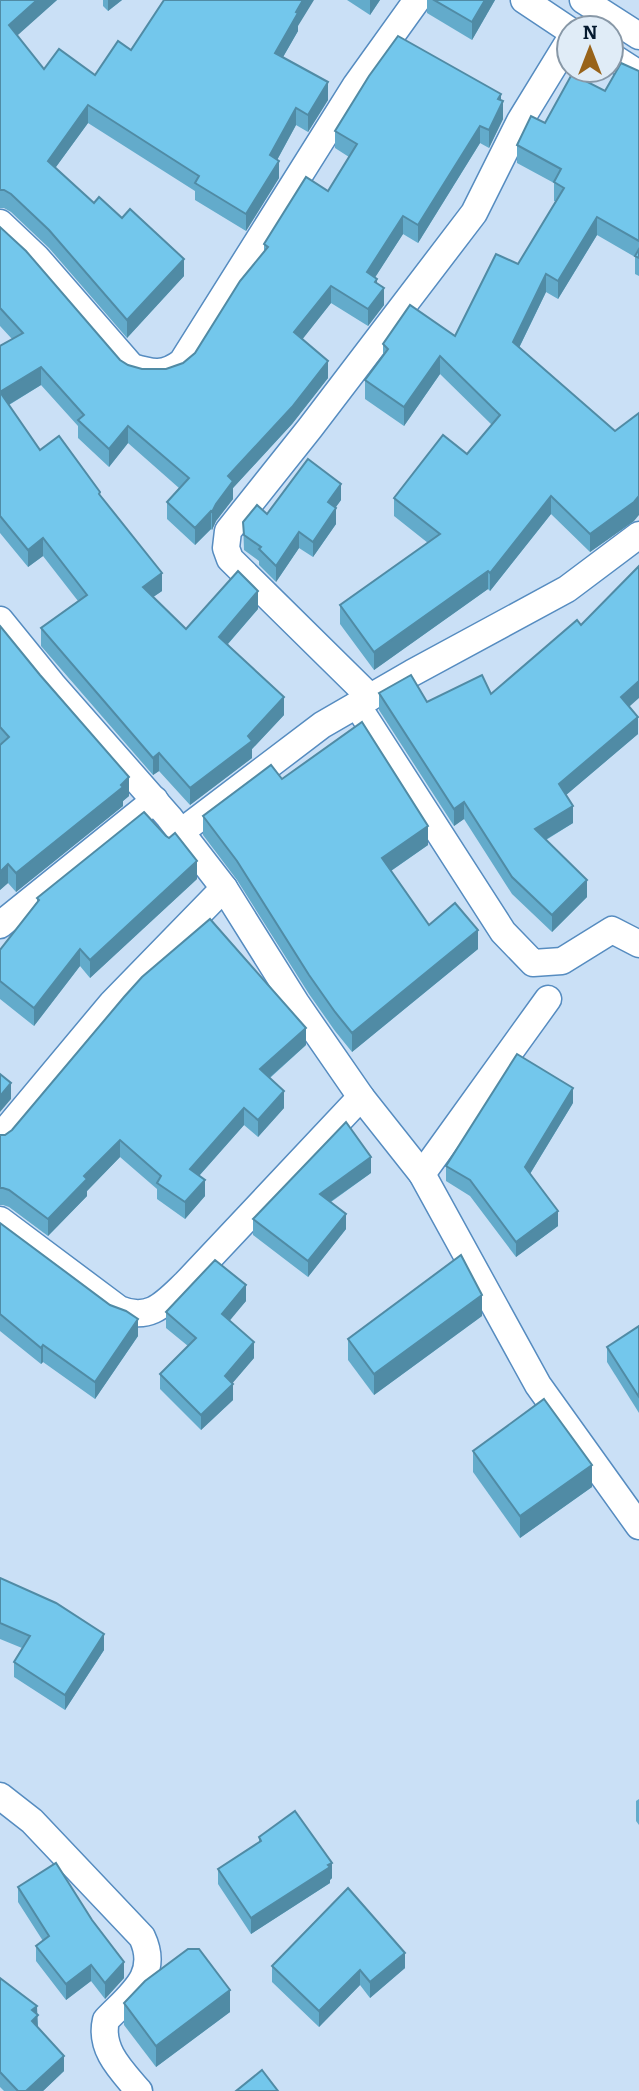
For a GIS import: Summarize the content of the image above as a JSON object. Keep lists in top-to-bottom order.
{
  "north": "top"
}
